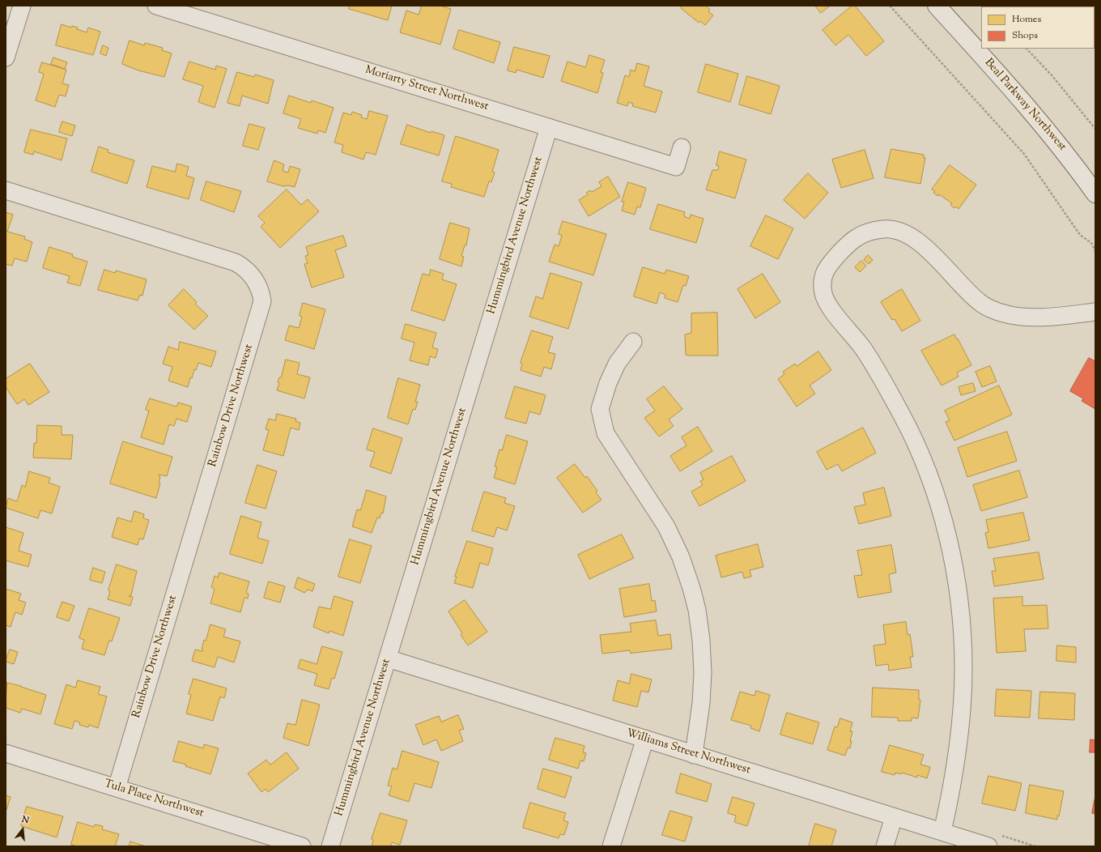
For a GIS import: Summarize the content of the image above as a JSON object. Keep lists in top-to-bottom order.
{
  "streets": {
    "main road": ["Beal Parkway Northwest"],
    "street": [
      "Moriarty Street Northwest",
      "Hummingbird Avenue Northwest",
      "Rainbow Drive Northwest",
      "Williams Street Northwest",
      "Tula Place Northwest"
    ]
  },
  "crossings": [
    ["Moriarty Street Northwest", "Hummingbird Avenue Northwest"],
    ["Hummingbird Avenue Northwest", "Williams Street Northwest"],
    ["Rainbow Drive Northwest", "Tula Place Northwest"]
  ],
  "legend": ["Homes", "Shops"],
  "north": "top"
}
